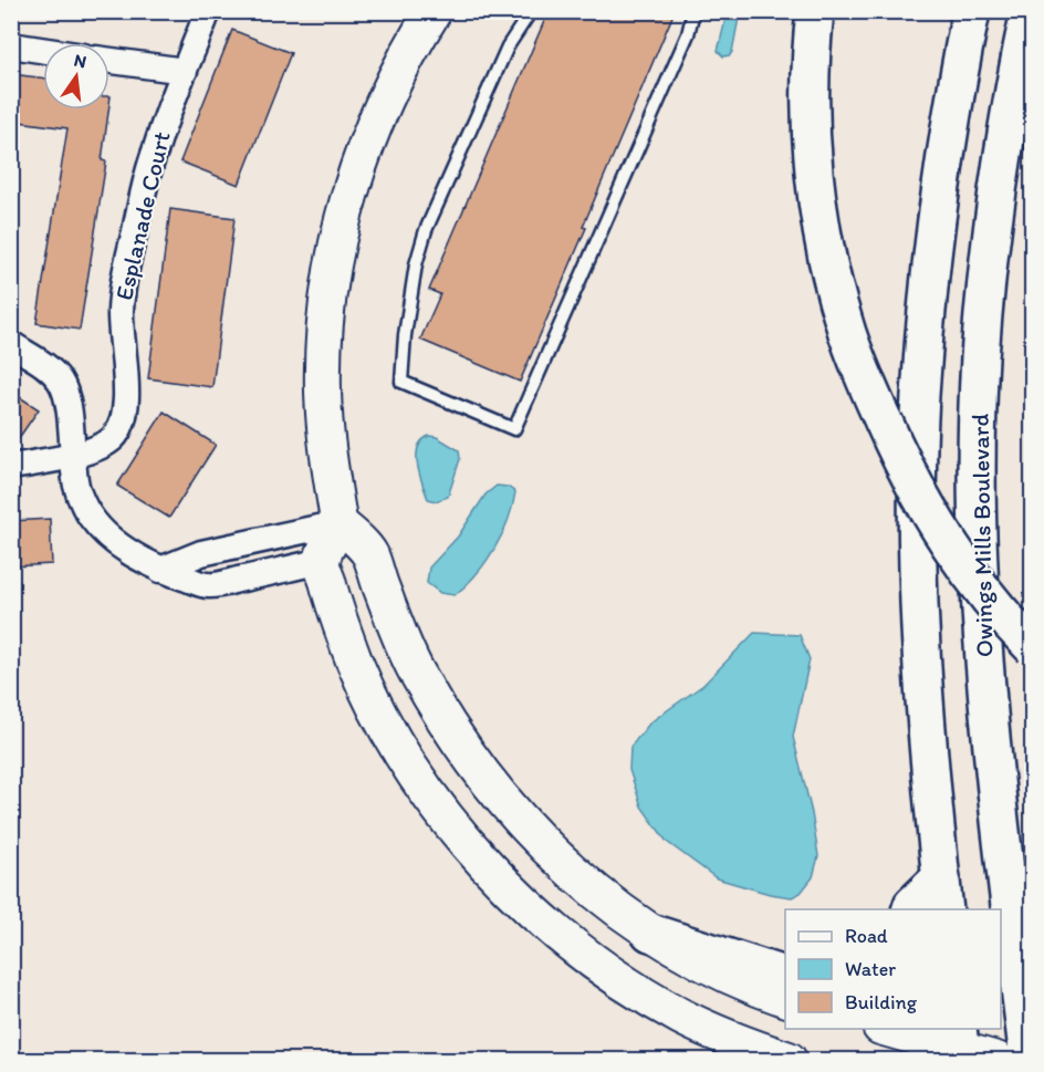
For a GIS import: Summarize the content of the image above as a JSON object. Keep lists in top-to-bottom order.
{
  "streets": {
    "main road": ["Owings Mills Boulevard"],
    "street": ["Esplanade Court"]
  },
  "legend": ["Road", "Water", "Building"],
  "north": "top"
}
